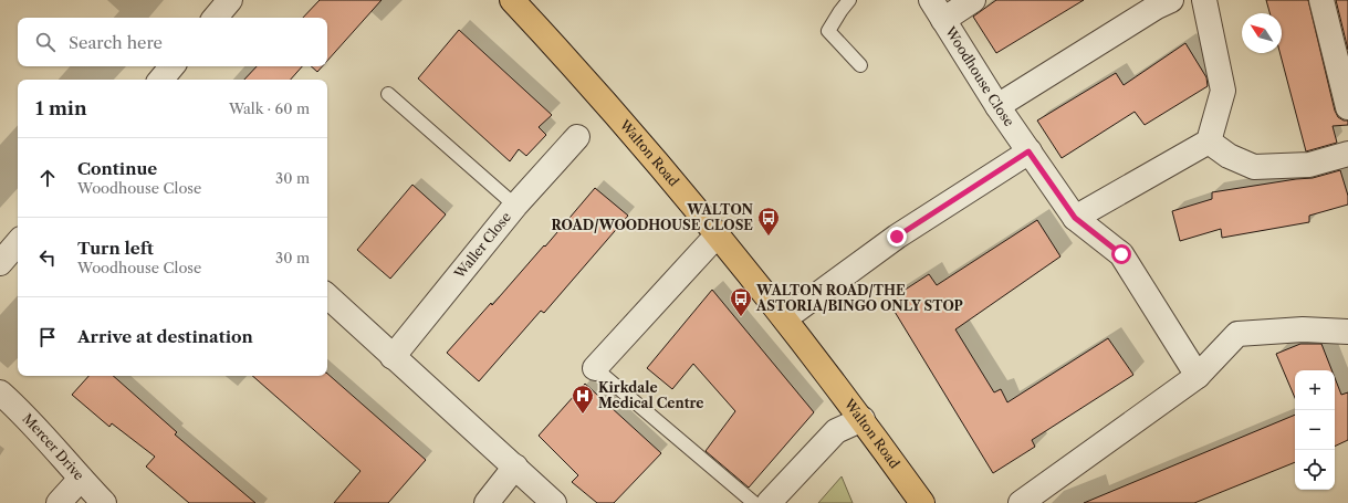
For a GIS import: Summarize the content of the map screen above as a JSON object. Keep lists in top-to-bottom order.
{
  "streets": {
    "highway": ["Walton Road"],
    "street": ["Woodhouse Close", "Waller Close", "Mercer Drive"]
  },
  "places": {
    "bus stop": ["WALTON ROAD/WOODHOUSE CLOSE", "WALTON ROAD/THE ASTORIA/BINGO ONLY STOP"],
    "hospital": ["Kirkdale Medical Centre"]
  },
  "north": "top left",
  "page": {
    "search": "Search here",
    "heading": ["1 min", "Walk · 60 m"],
    "list": [
      ["Continue", "Woodhouse Close", "30 m"],
      ["Turn left", "Woodhouse Close", "30 m"],
      "Arrive at destination"
    ],
    "map_buttons": ["+", "−"]
  }
}
